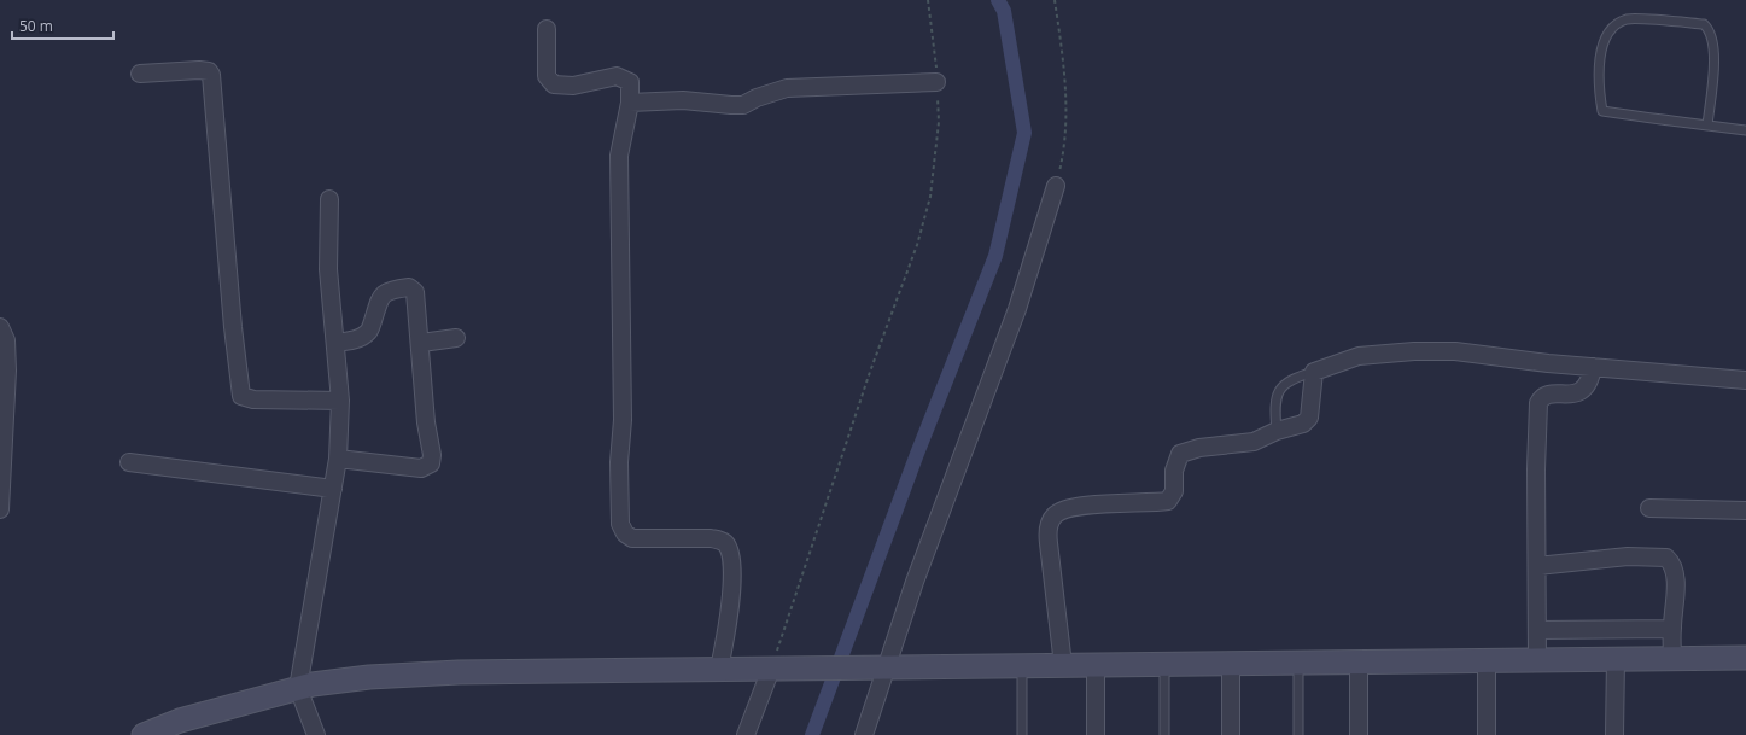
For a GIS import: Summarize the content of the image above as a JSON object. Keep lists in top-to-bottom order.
{
  "scale_bar": "50 m"
}
